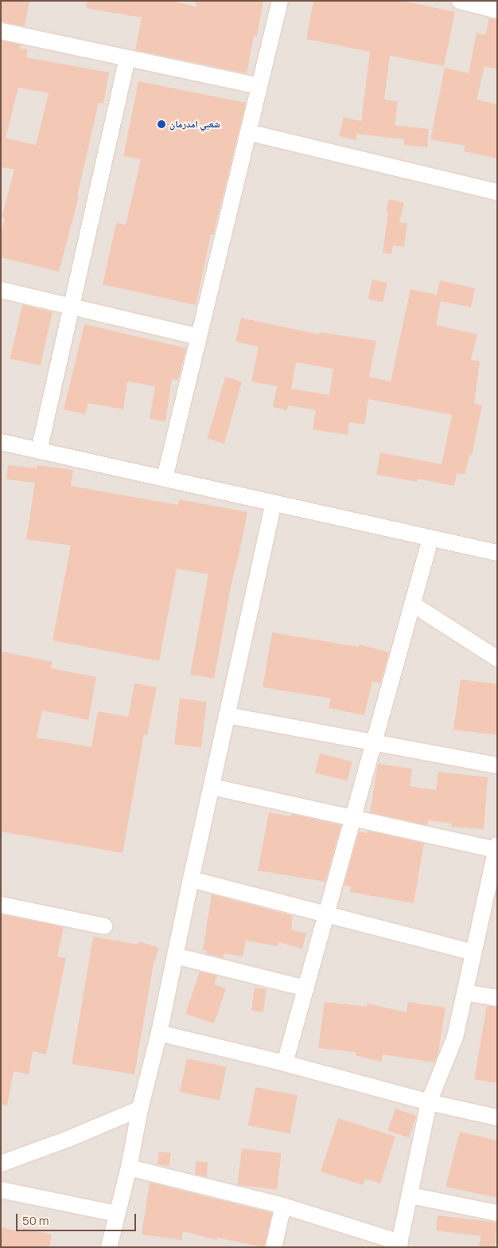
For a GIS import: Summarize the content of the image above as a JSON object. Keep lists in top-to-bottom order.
{
  "places": ["شعبي امدرمان"],
  "scale_bar": "50 m"
}
